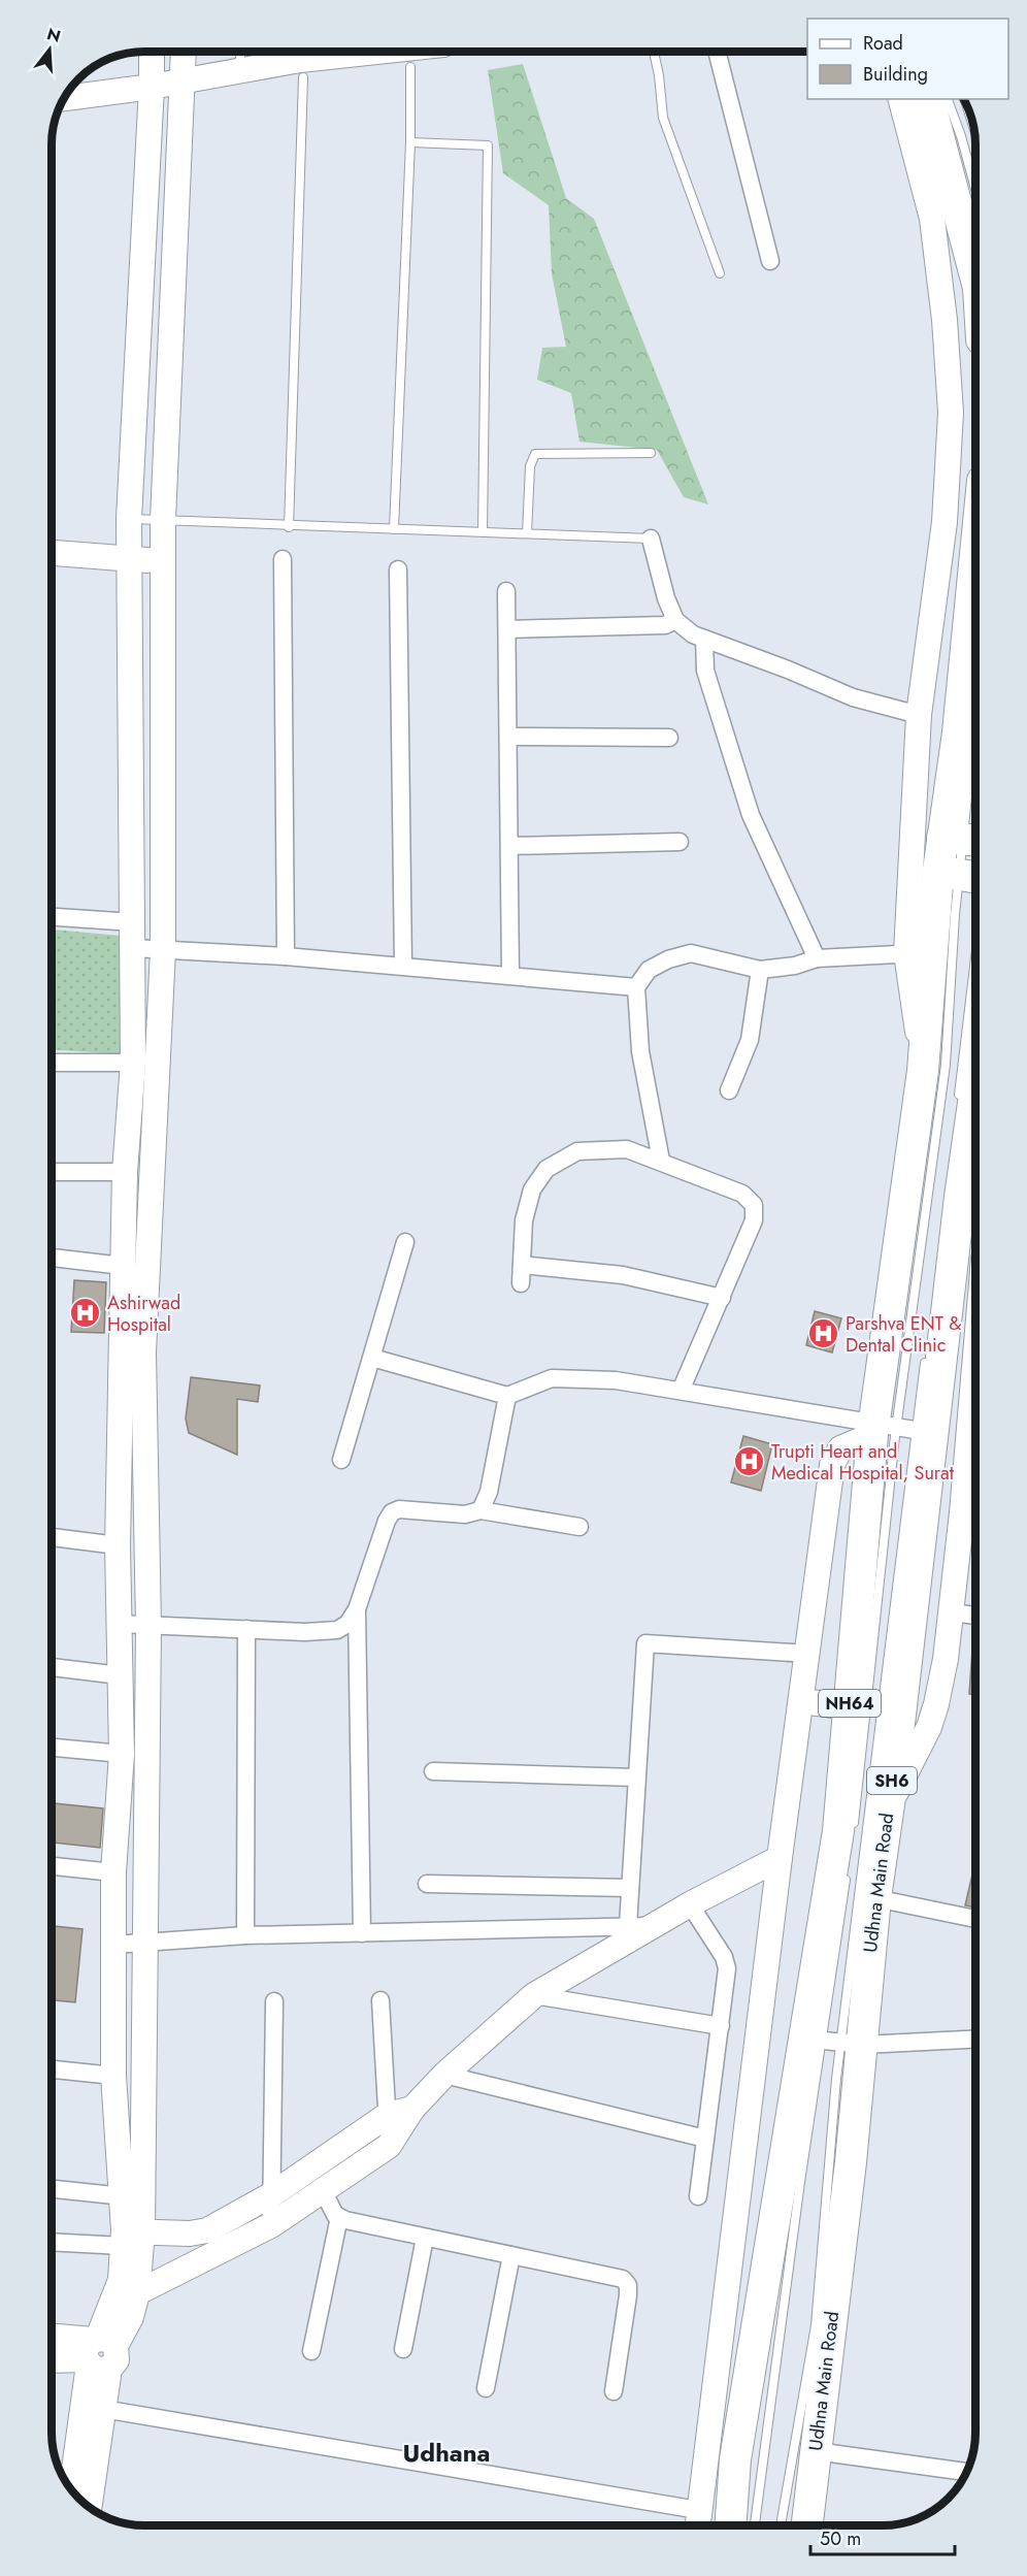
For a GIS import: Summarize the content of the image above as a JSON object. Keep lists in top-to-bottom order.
{
  "streets": {
    "highway": ["NH64", "SH6", "Udhna Main Road"]
  },
  "districts": ["Udhana"],
  "places": {
    "hospital": ["Ashirwad Hospital", "Parshva ENT & Dental Clinic", "Trupti Heart and Medical Hospital, Surat"]
  },
  "legend": ["Road", "Building"],
  "scale_bar": "50 m",
  "north": "top"
}
